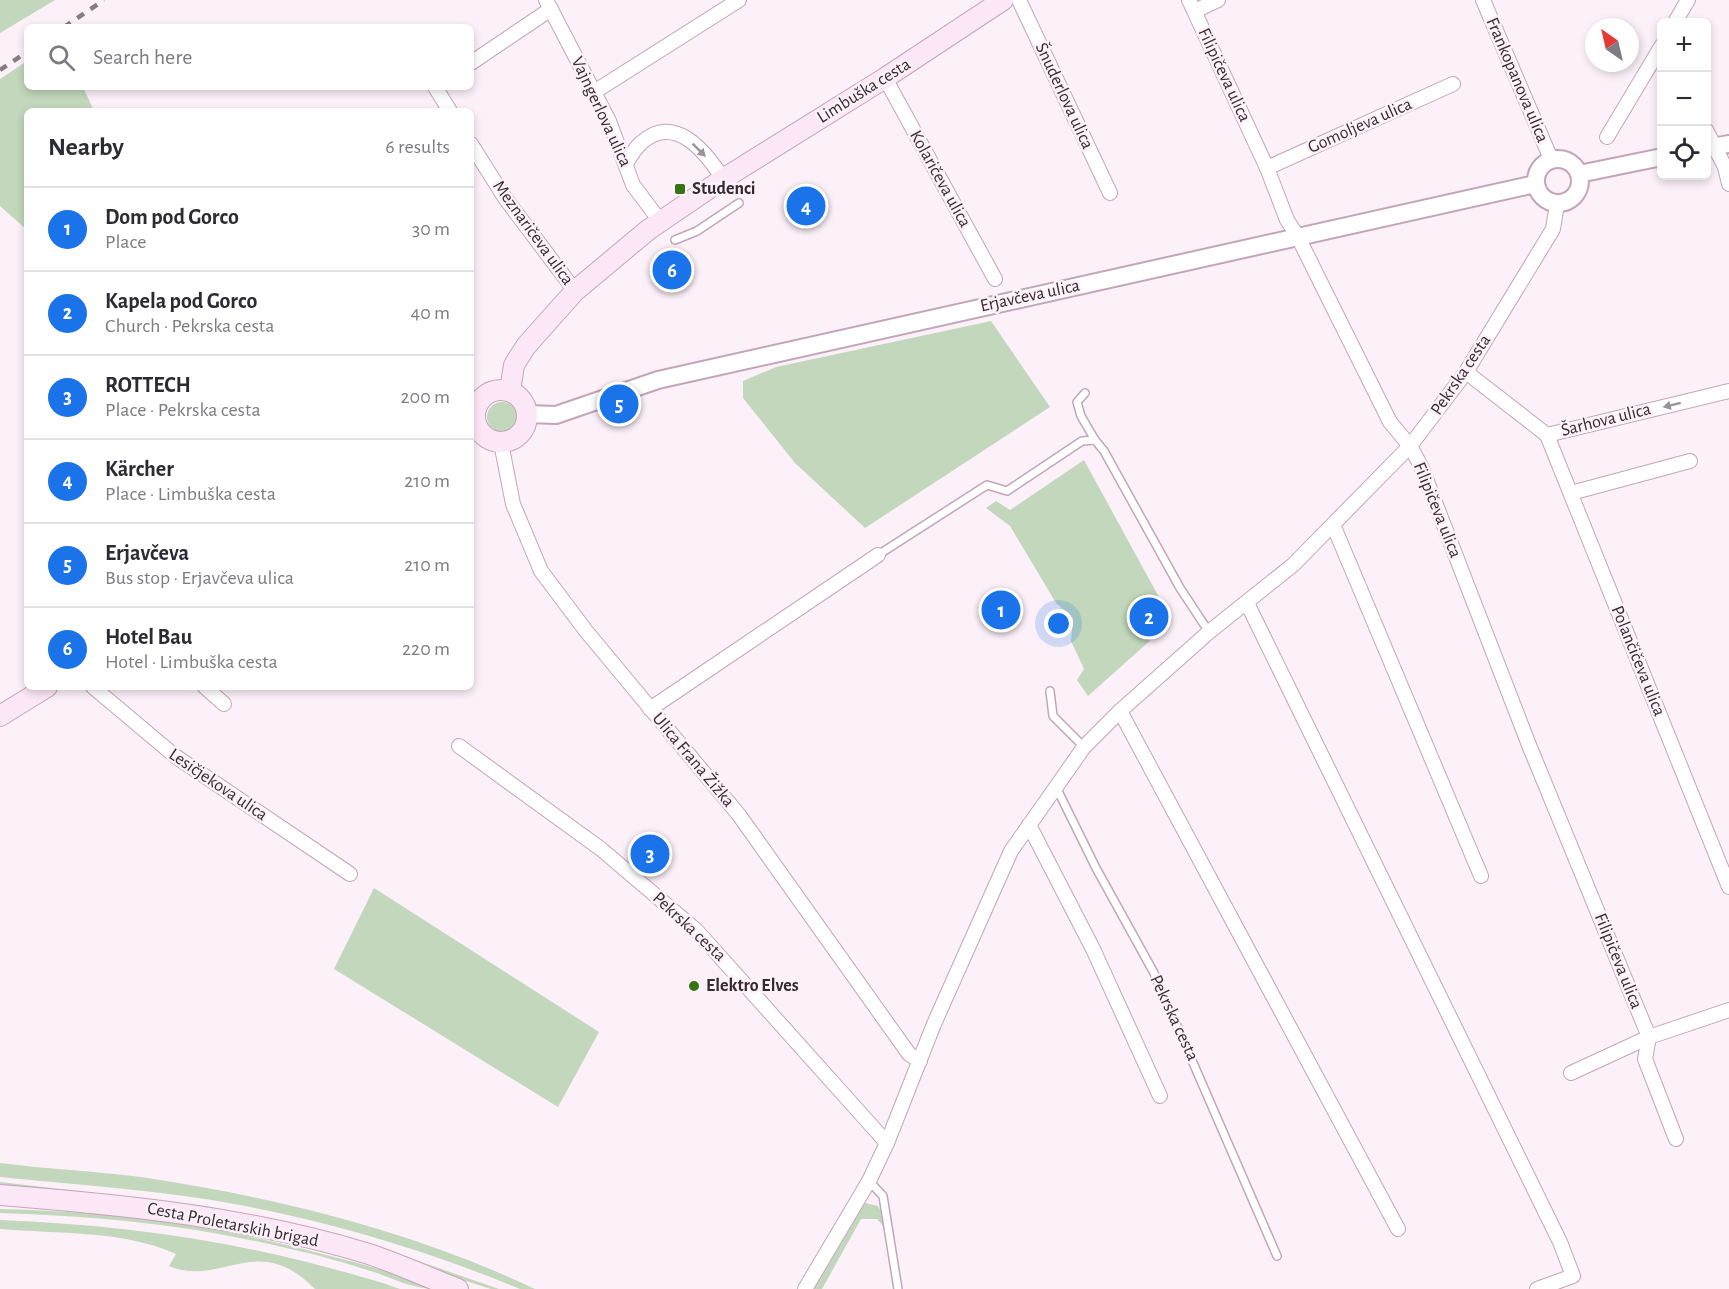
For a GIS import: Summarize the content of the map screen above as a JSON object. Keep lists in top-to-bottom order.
{
  "streets": {
    "main road": ["Limbuška cesta", "Cesta Proletarskih brigad"],
    "street": [
      "Filipičeva ulica",
      "Frankopanova ulica",
      "Šnuderlova ulica",
      "Vajngerlova ulica",
      "Gomoljeva ulica",
      "Kolaričeva ulica",
      "Meznaričeva ulica",
      "Erjavčeva ulica",
      "Pekrska cesta",
      "Šarhova ulica",
      "Polančičeva ulica",
      "Ulica Frana Žižka",
      "Lesičjekova ulica"
    ]
  },
  "crossings": [
    ["Filipičeva ulica", "Gomoljeva ulica"],
    ["Filipičeva ulica", "Erjavčeva ulica"],
    ["Filipičeva ulica", "Pekrska cesta"],
    ["Frankopanova ulica", "Erjavčeva ulica"],
    ["Frankopanova ulica", "Pekrska cesta"],
    ["Limbuška cesta", "Vajngerlova ulica"],
    ["Limbuška cesta", "Kolaričeva ulica"],
    ["Limbuška cesta", "Meznaričeva ulica"],
    ["Limbuška cesta", "Erjavčeva ulica"],
    ["Limbuška cesta", "Ulica Frana Žižka"],
    ["Erjavčeva ulica", "Pekrska cesta"],
    ["Erjavčeva ulica", "Ulica Frana Žižka"],
    ["Pekrska cesta", "Šarhova ulica"],
    ["Pekrska cesta", "Ulica Frana Žižka"],
    ["Šarhova ulica", "Polančičeva ulica"]
  ],
  "places": {
    "transit": ["Studenci"],
    "other": ["Elektro Elves"]
  },
  "north": "top left",
  "page": {
    "map_buttons": ["+", "−"],
    "search": "Search here",
    "heading": ["Nearby", "6 results"],
    "pins": [
      "4",
      "6",
      "5",
      "1",
      "2",
      "3"
    ],
    "list": [
      {
        "mark": "1",
        "name": "Dom pod Gorco",
        "note": "Place",
        "value": "30 m"
      },
      {
        "mark": "2",
        "name": "Kapela pod Gorco",
        "note": "Church · Pekrska cesta",
        "value": "40 m"
      },
      {
        "mark": "3",
        "name": "ROTTECH",
        "note": "Place · Pekrska cesta",
        "value": "200 m"
      },
      {
        "mark": "4",
        "name": "Kärcher",
        "note": "Place · Limbuška cesta",
        "value": "210 m"
      },
      {
        "mark": "5",
        "name": "Erjavčeva",
        "note": "Bus stop · Erjavčeva ulica",
        "value": "210 m"
      },
      {
        "mark": "6",
        "name": "Hotel Bau",
        "note": "Hotel · Limbuška cesta",
        "value": "220 m"
      }
    ]
  }
}
